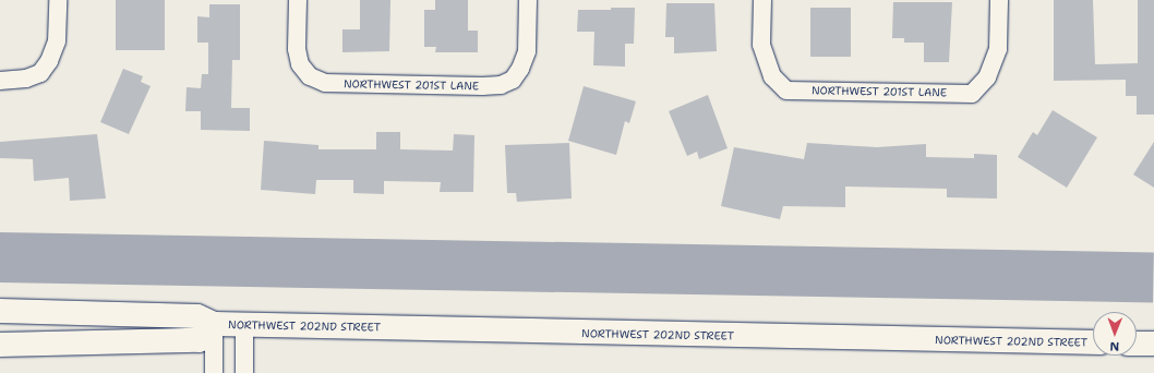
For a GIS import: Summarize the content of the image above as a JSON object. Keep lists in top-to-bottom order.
{
  "streets": {
    "street": ["NORTHWEST 201ST LANE", "NORTHWEST 202ND STREET"]
  },
  "north": "bottom"
}
